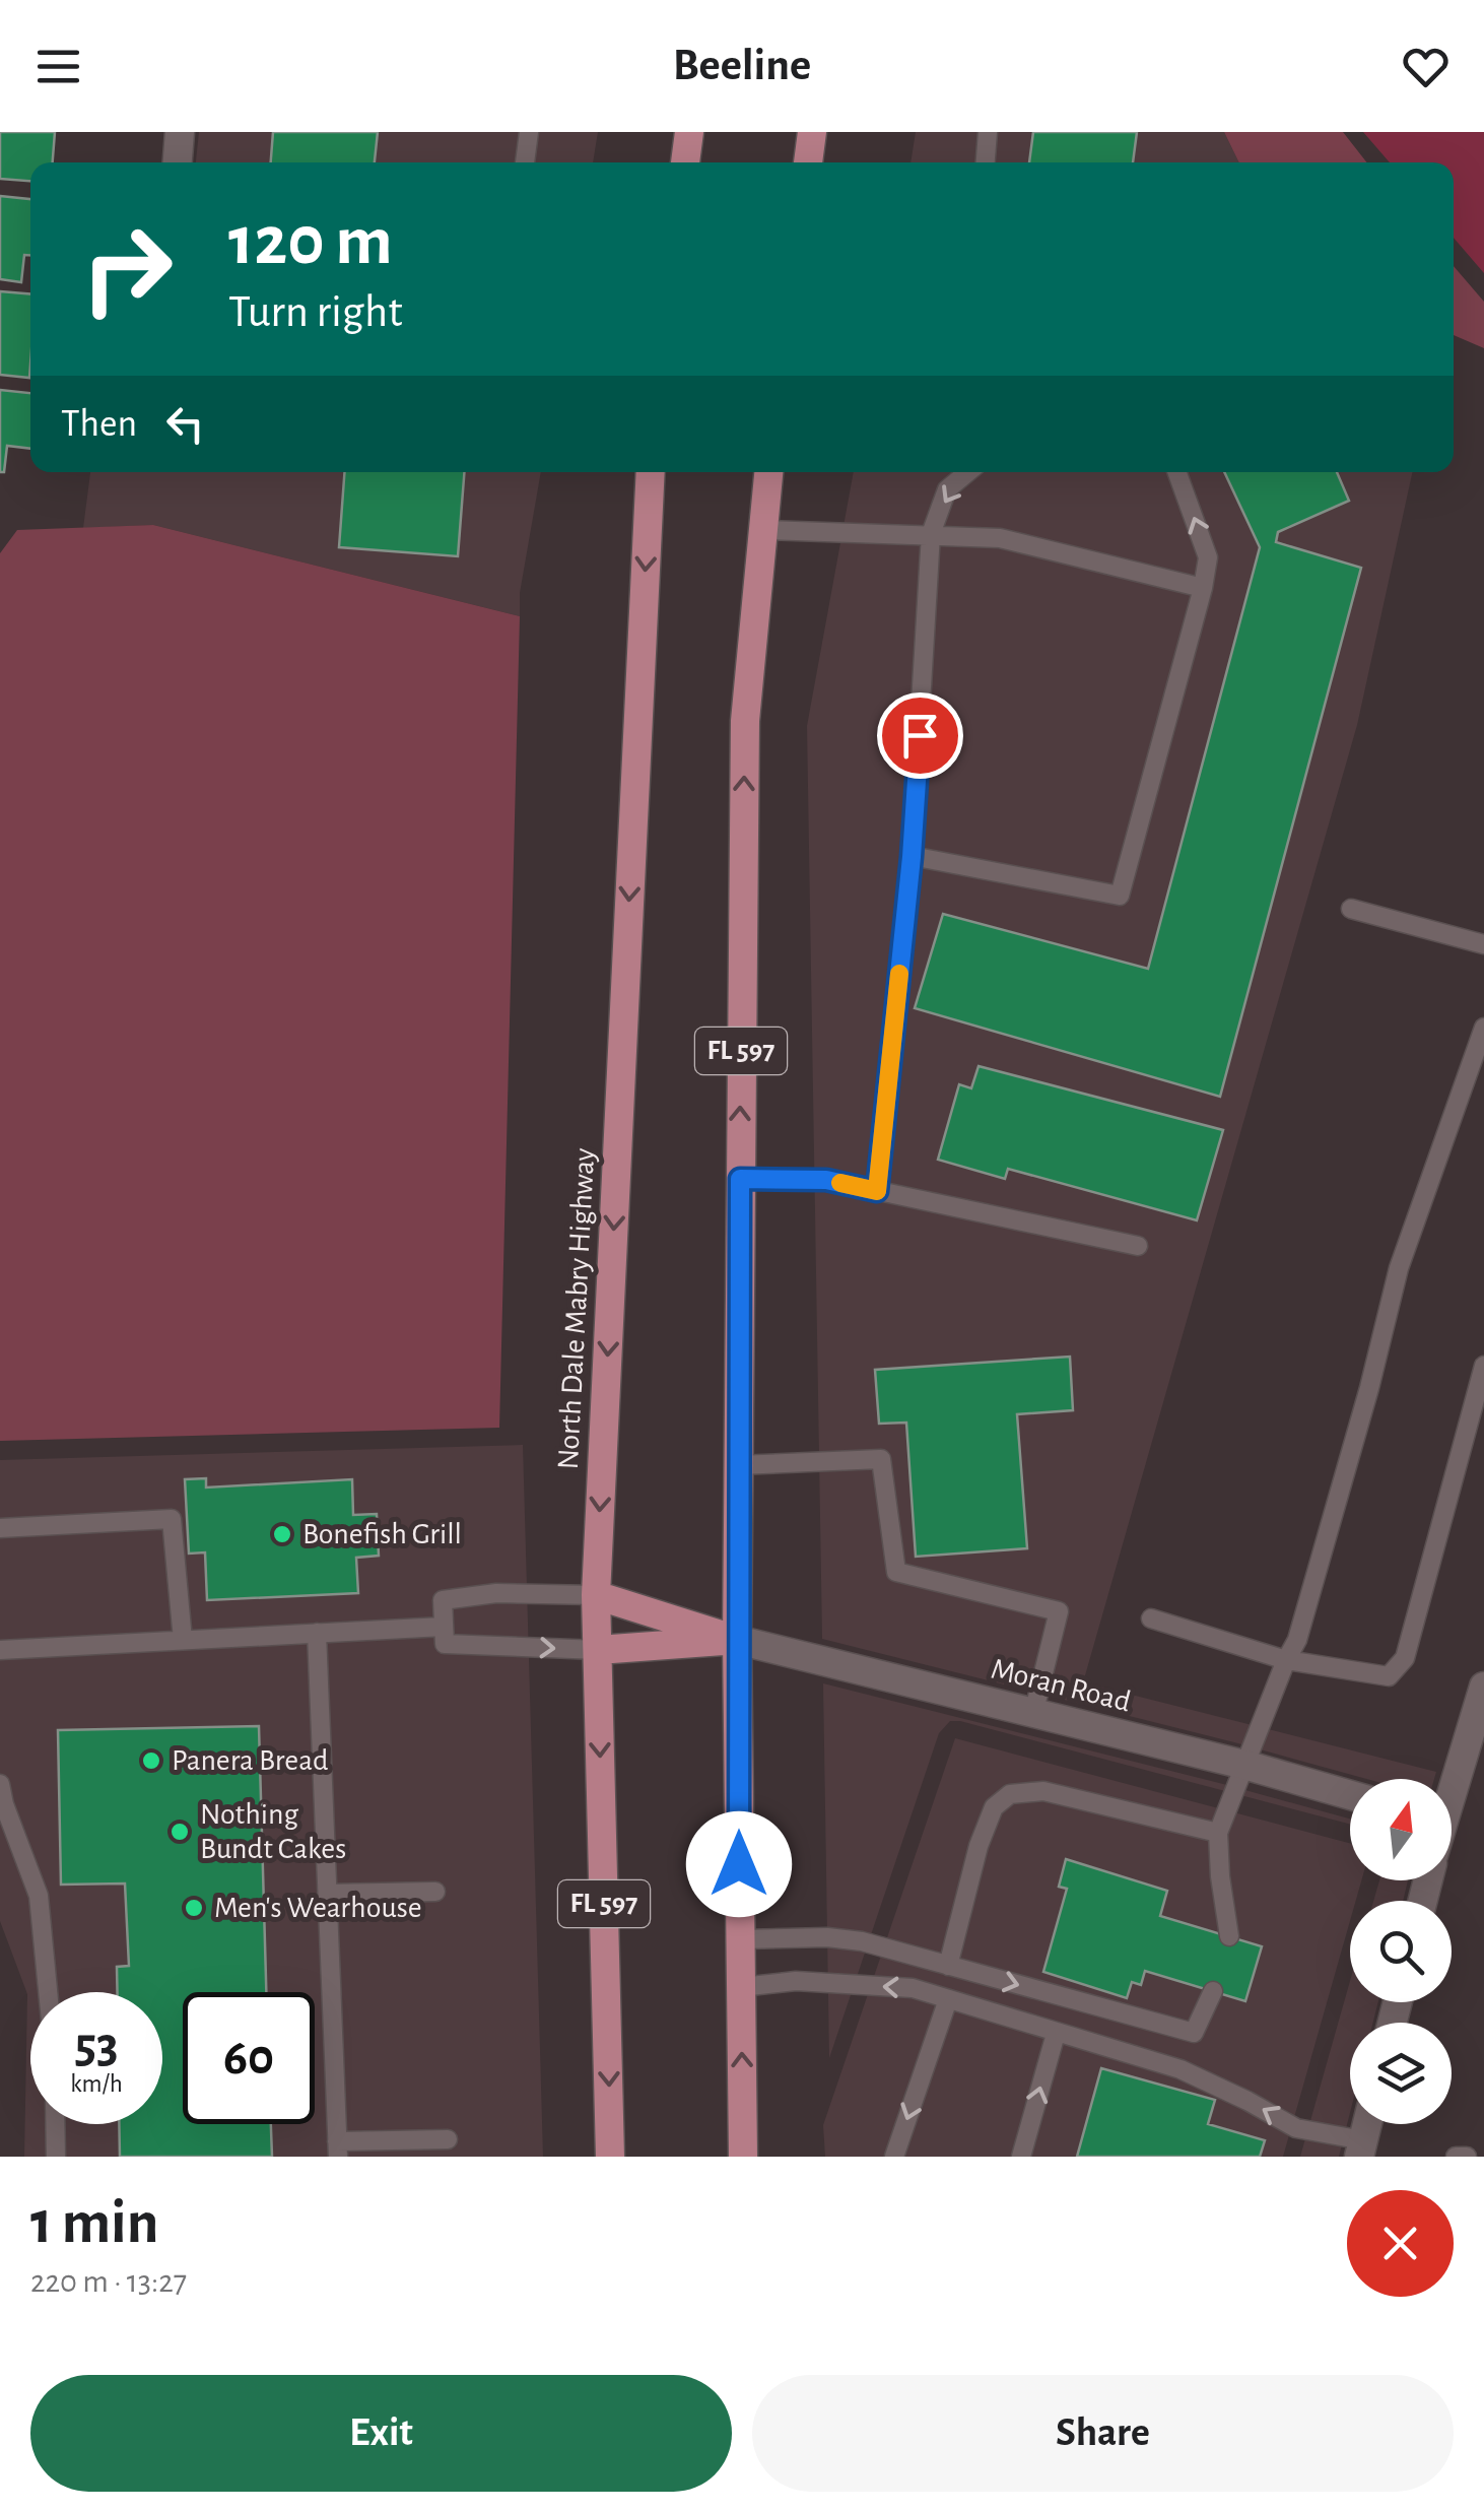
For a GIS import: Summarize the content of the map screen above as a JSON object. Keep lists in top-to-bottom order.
{
  "streets": {
    "main road": ["FL 597", "North Dale Mabry Highway"],
    "street": ["Moran Road"]
  },
  "crossings": [
    ["FL 597", "Moran Road"]
  ],
  "places": [
    "Bonefish Grill",
    "Panera Bread",
    "Nothing Bundt Cakes",
    "Men's Wearhouse"
  ],
  "north": "top",
  "page": {
    "header": "Beeline",
    "turn": ["120 m", "Turn right"],
    "then": "Then",
    "speed": "53 km/h",
    "limit": "60",
    "heading": ["1 min", "220 m · 13:27"],
    "buttons": ["Exit", "Share"]
  }
}
